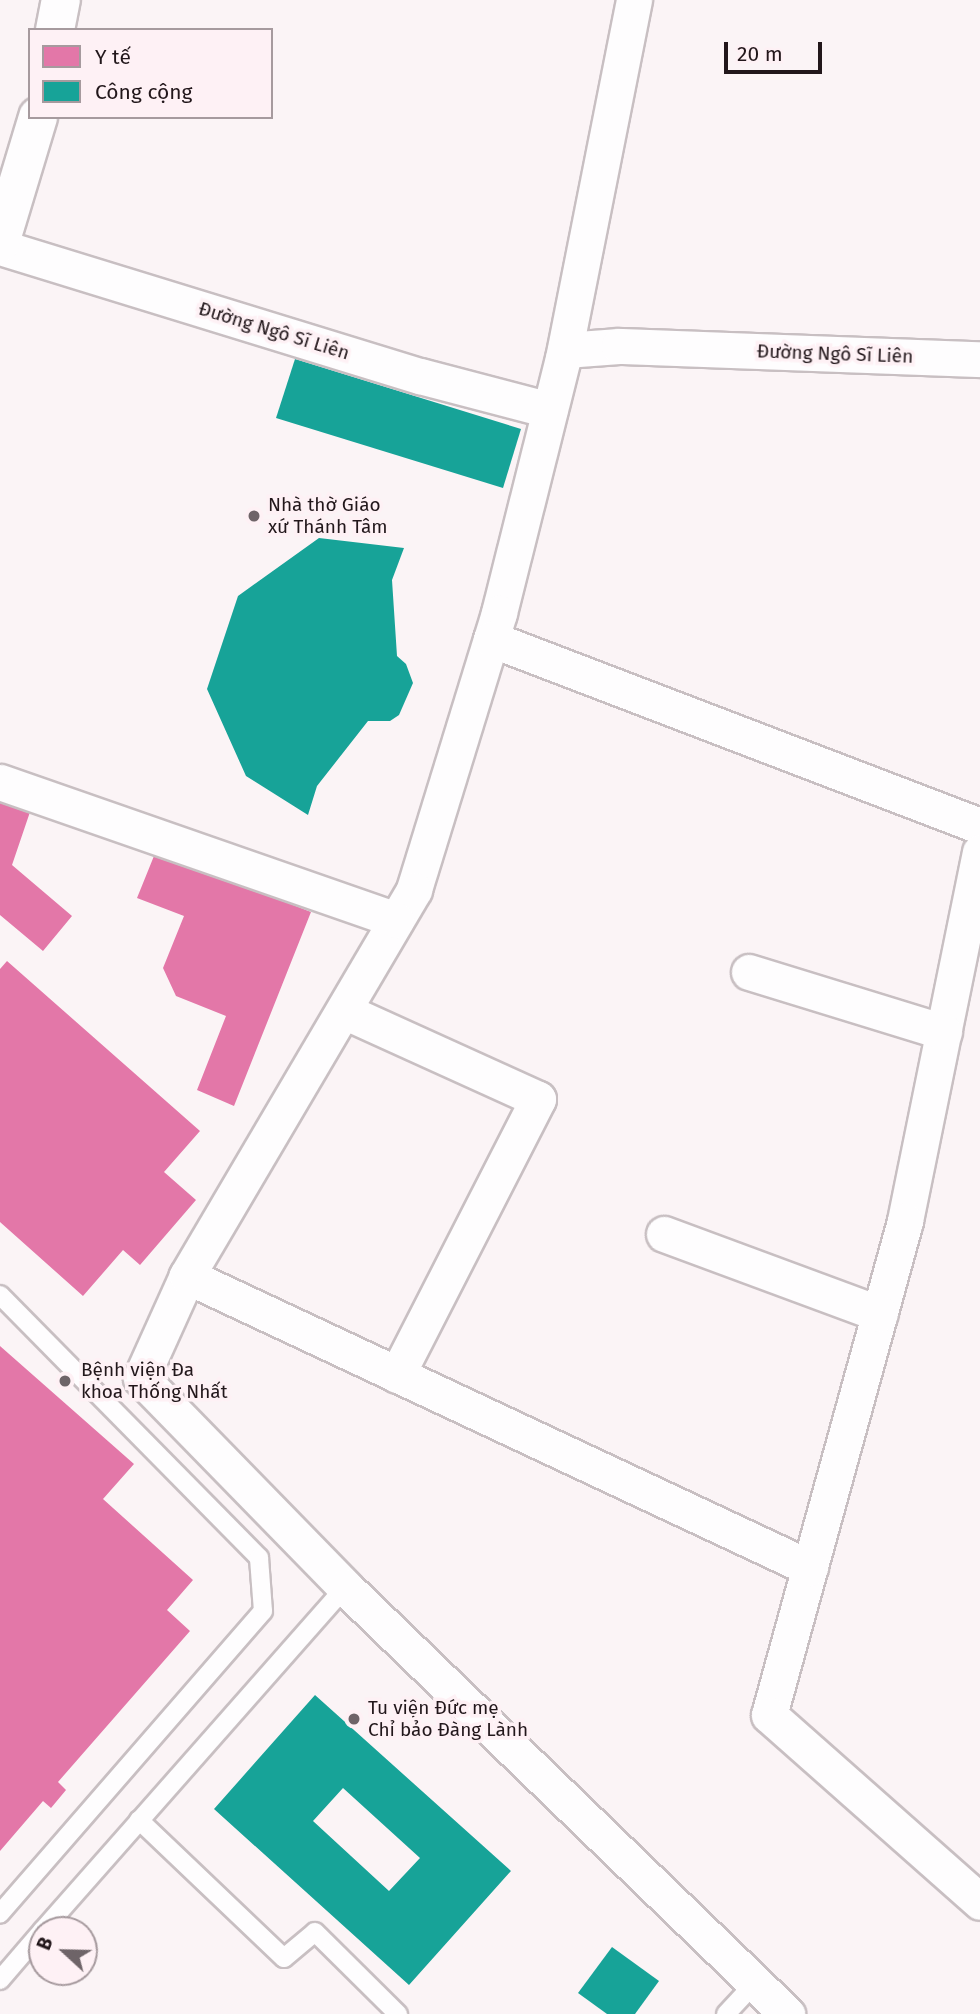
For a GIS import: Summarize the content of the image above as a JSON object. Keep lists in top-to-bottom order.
{
  "streets": {
    "street": ["Đường Ngô Sĩ Liên"]
  },
  "places": ["Nhà thờ Giáo xứ Thánh Tâm", "Bệnh viện Đa khoa Thống Nhất", "Tu viện Đức mẹ Chỉ bảo Đàng Lành"],
  "legend": ["Y tế", "Công cộng"],
  "scale_bar": "20 m",
  "north": "left"
}
